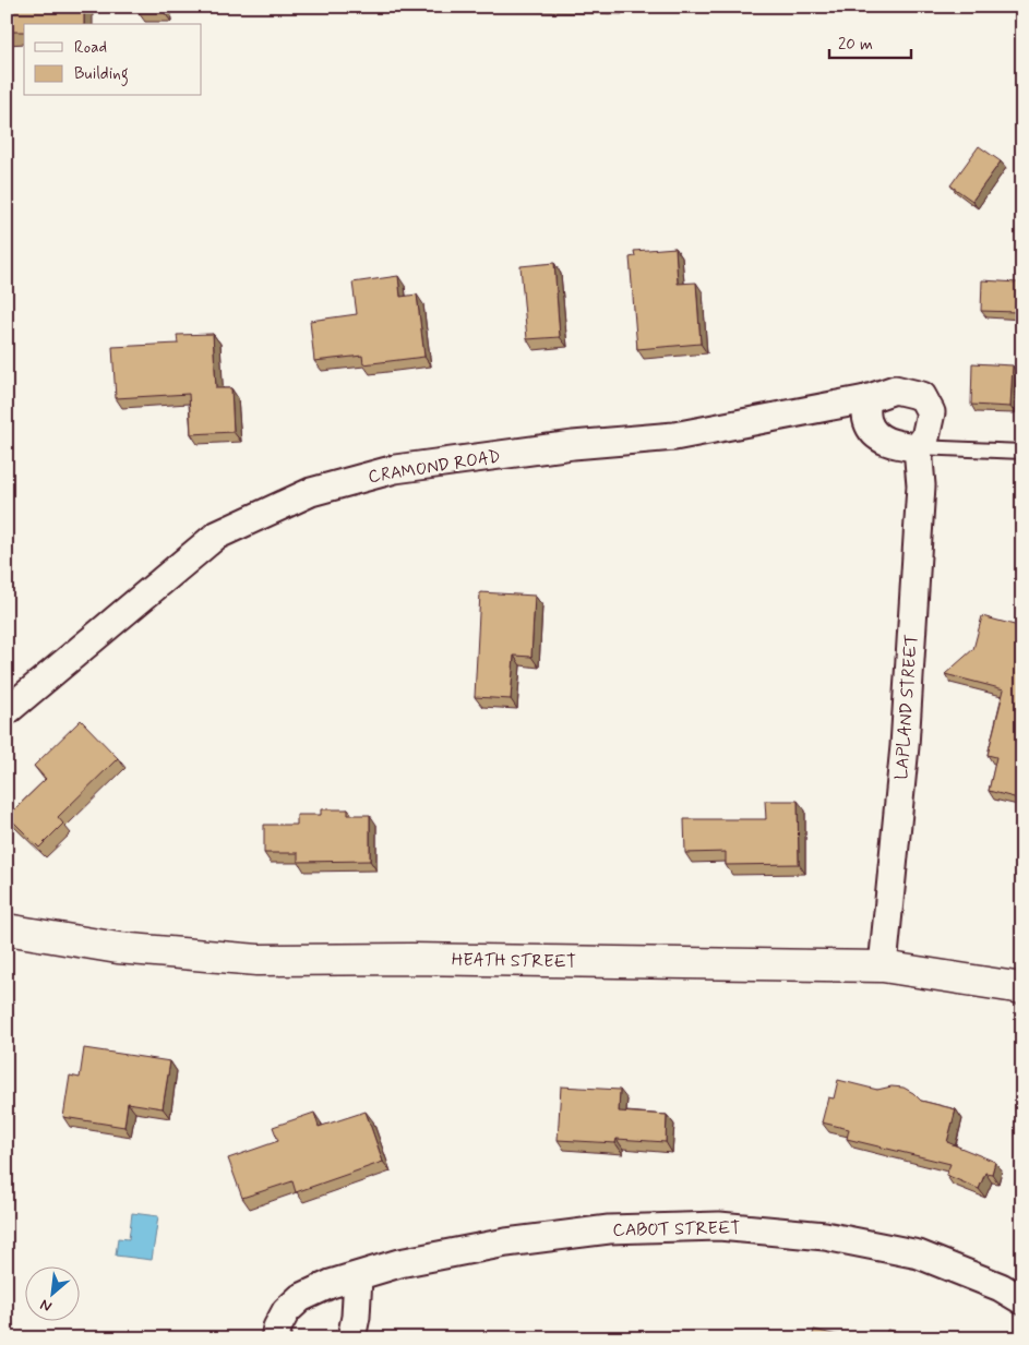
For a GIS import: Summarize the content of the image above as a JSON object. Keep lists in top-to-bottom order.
{
  "streets": {
    "street": [
      "CRAMOND ROAD",
      "LAPLAND STREET",
      "HEATH STREET",
      "CABOT STREET"
    ]
  },
  "crossings": [
    ["CRAMOND ROAD", "LAPLAND STREET"],
    ["LAPLAND STREET", "HEATH STREET"]
  ],
  "legend": ["Road", "Building"],
  "scale_bar": "20 m",
  "north": "bottom left"
}
